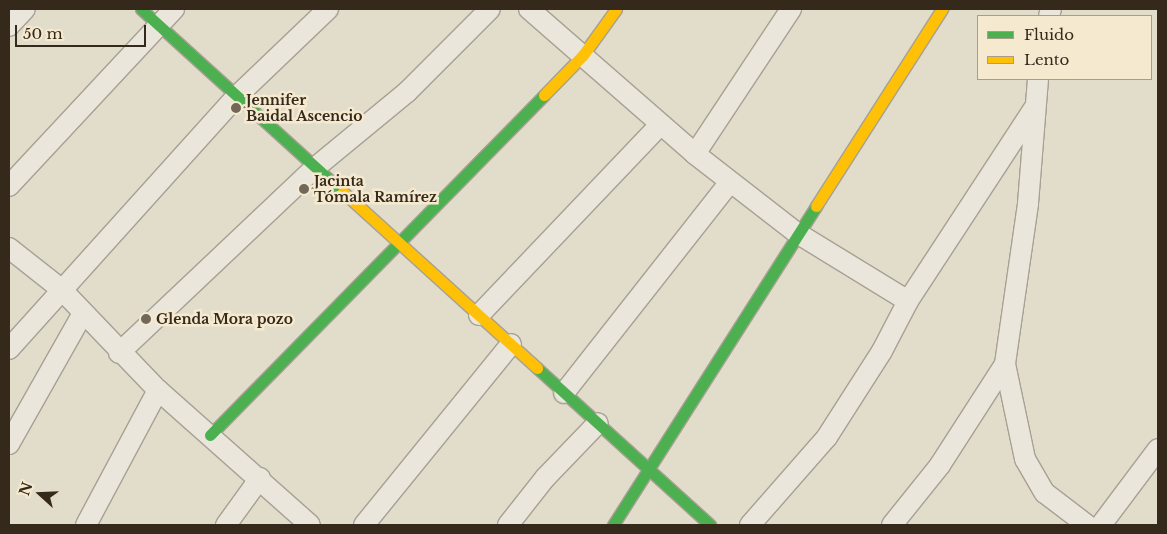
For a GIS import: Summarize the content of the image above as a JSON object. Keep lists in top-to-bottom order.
{
  "places": ["Jennifer Baidal Ascencio", "Jacinta Tómala Ramírez", "Glenda Mora pozo"],
  "legend": ["Fluido", "Lento"],
  "scale_bar": "50 m",
  "north": "left"
}
